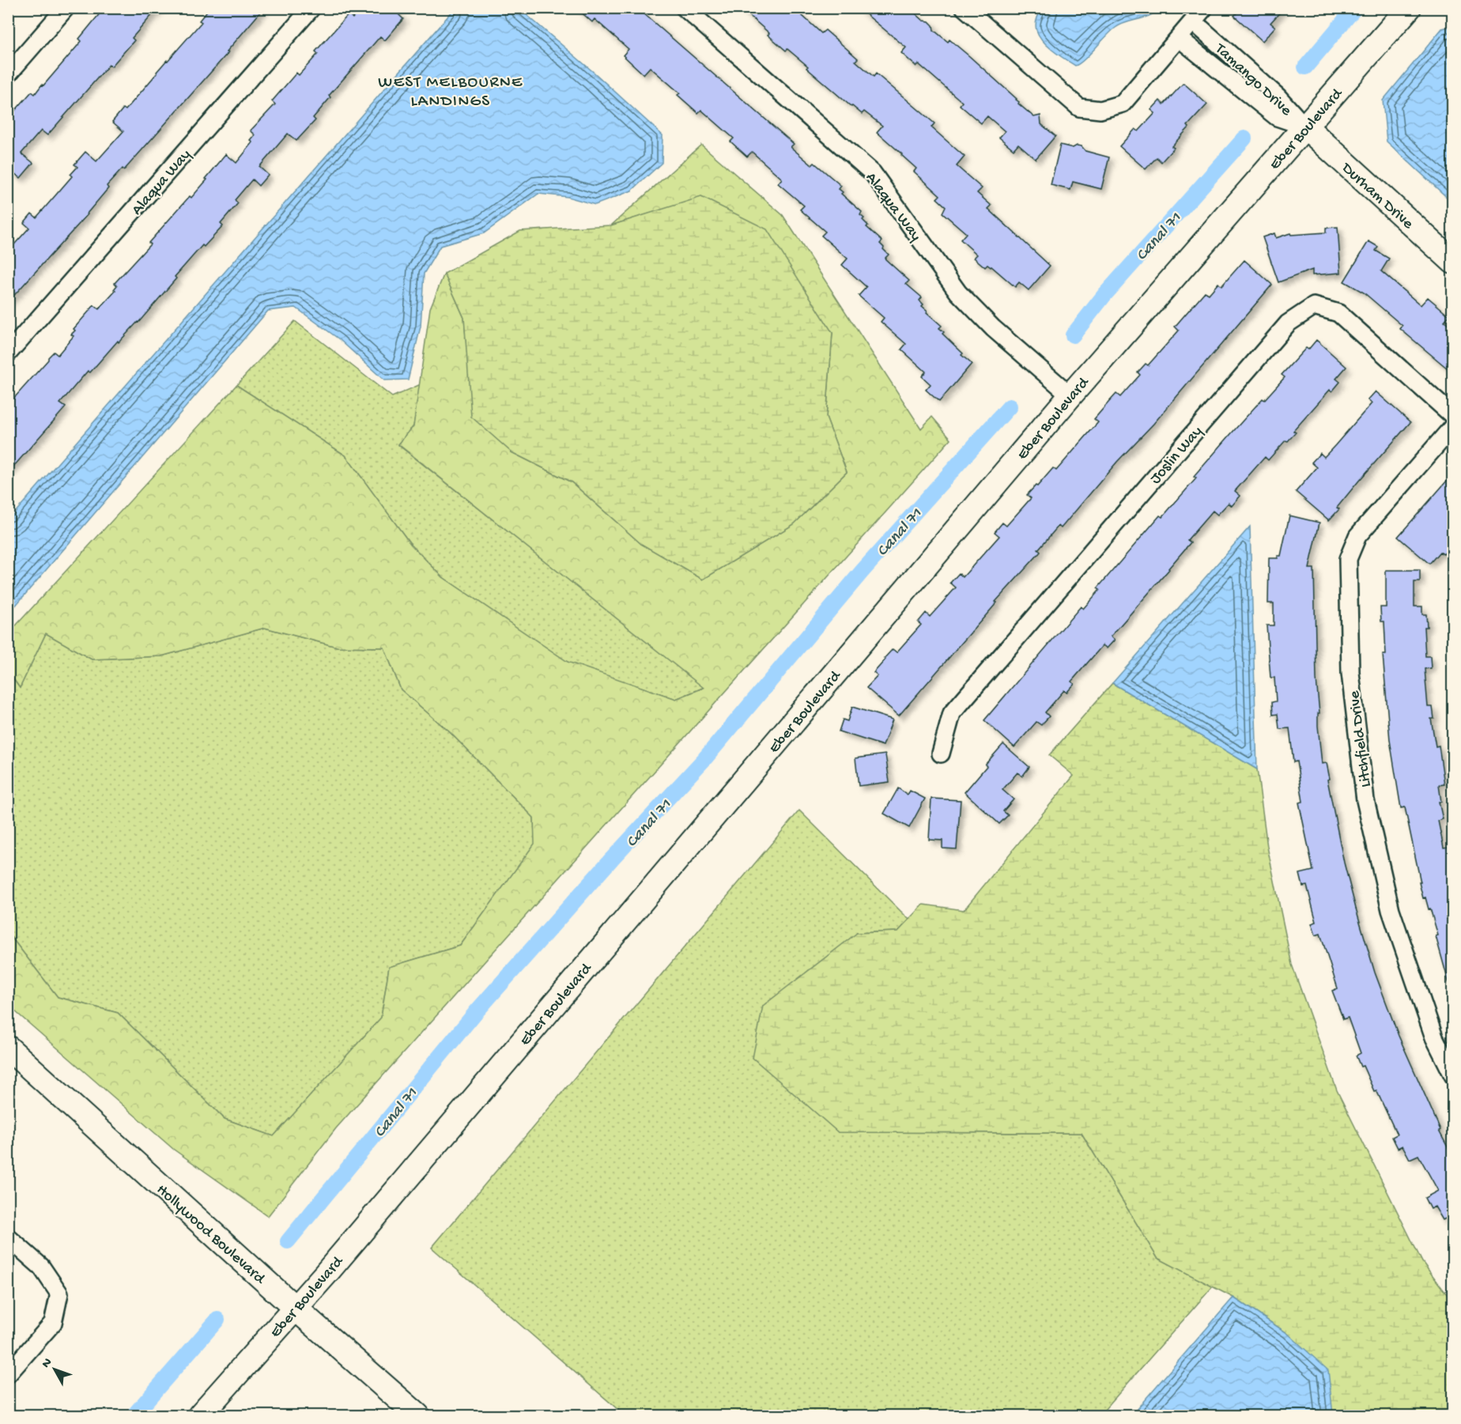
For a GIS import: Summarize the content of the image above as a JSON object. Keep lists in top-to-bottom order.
{
  "streets": {
    "street": [
      "Tamango Drive",
      "Eber Boulevard",
      "Alaqua Way",
      "Durham Drive",
      "Joslin Way",
      "Litchfield Drive",
      "Hollywood Boulevard"
    ]
  },
  "crossings": [
    ["Tamango Drive", "Eber Boulevard"],
    ["Tamango Drive", "Durham Drive"],
    ["Eber Boulevard", "Alaqua Way"],
    ["Eber Boulevard", "Durham Drive"],
    ["Eber Boulevard", "Hollywood Boulevard"]
  ],
  "districts": ["WEST MELBOURNE LANDINGS"],
  "water": ["Canal 71"],
  "north": "top left"
}
